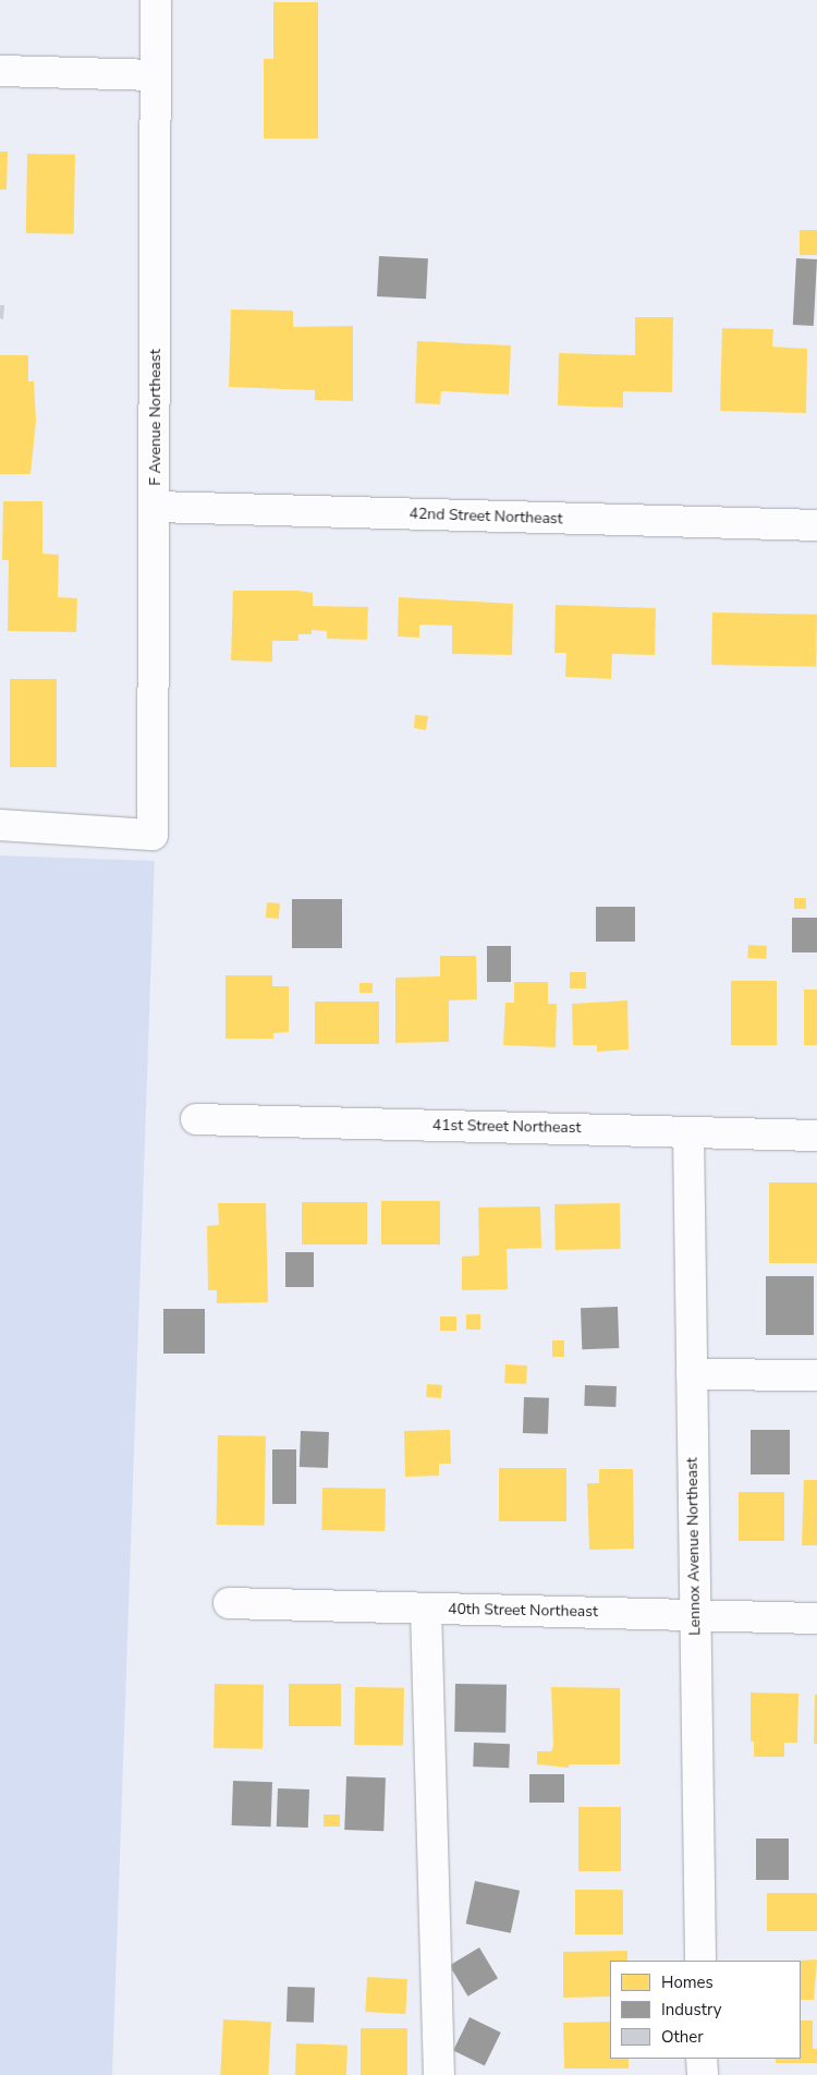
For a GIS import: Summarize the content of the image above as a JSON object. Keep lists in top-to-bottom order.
{
  "streets": {
    "street": [
      "F Avenue Northeast",
      "42nd Street Northeast",
      "41st Street Northeast",
      "Lennox Avenue Northeast",
      "40th Street Northeast"
    ]
  },
  "crossings": [
    ["F Avenue Northeast", "42nd Street Northeast"],
    ["41st Street Northeast", "Lennox Avenue Northeast"],
    ["Lennox Avenue Northeast", "40th Street Northeast"]
  ],
  "legend": ["Homes", "Industry", "Other"]
}
